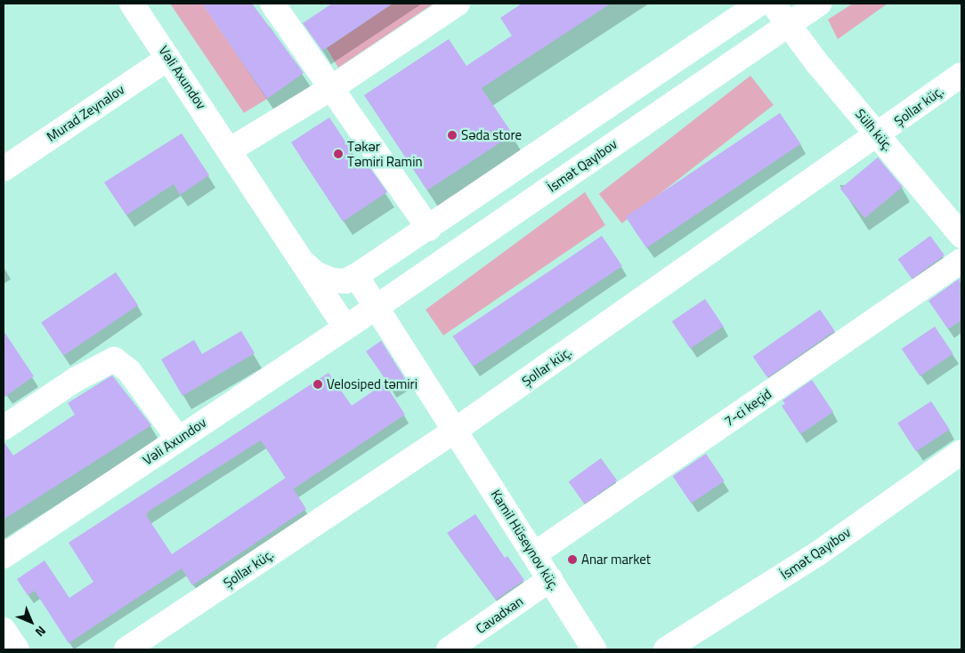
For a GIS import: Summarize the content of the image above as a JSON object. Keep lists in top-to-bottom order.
{
  "streets": {
    "street": [
      "Vəli Axundov",
      "Şollar küç.",
      "Murad Zeynalov",
      "Sülh küç.",
      "İsmət Qayıbov",
      "7-ci keçid",
      "Kamil Hüseynov küç.",
      "Cavadxan"
    ]
  },
  "crossings": [
    ["Vəli Axundov", "Murad Zeynalov"],
    ["Vəli Axundov", "İsmət Qayıbov"],
    ["Şollar küç.", "Sülh küç."],
    ["Şollar küç.", "Kamil Hüseynov küç."],
    ["Sülh küç.", "İsmət Qayıbov"],
    ["İsmət Qayıbov", "Kamil Hüseynov küç."],
    ["7-ci keçid", "Kamil Hüseynov küç."],
    ["Kamil Hüseynov küç.", "Cavadxan"]
  ],
  "places": [
    "Səda store",
    "Tәkәr Tәmiri Ramin",
    "Velosiped təmiri",
    "Anar market"
  ],
  "north": "bottom right"
}
